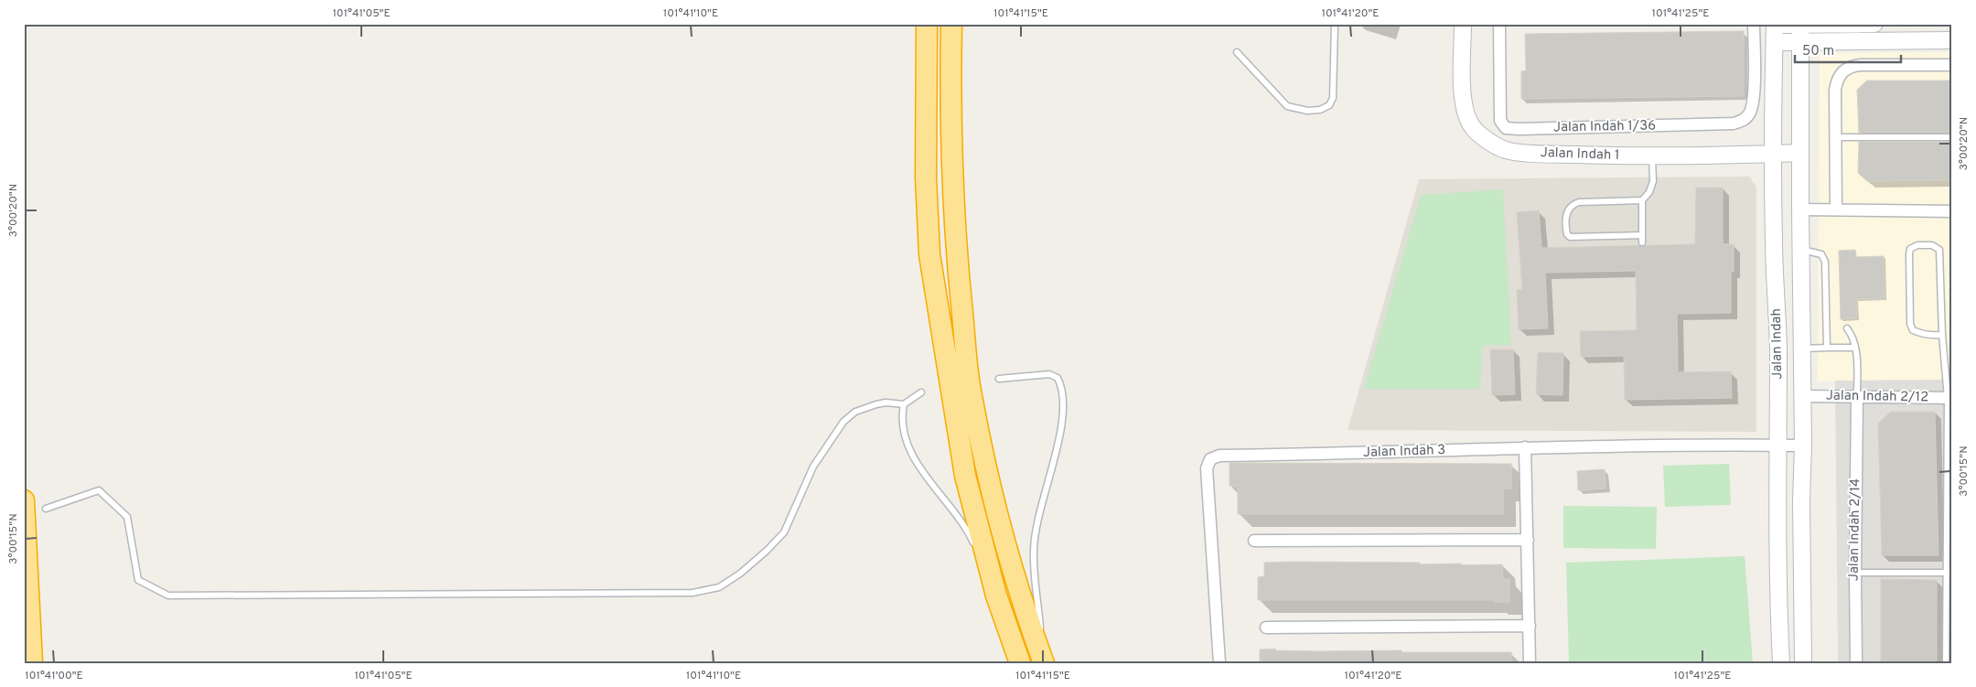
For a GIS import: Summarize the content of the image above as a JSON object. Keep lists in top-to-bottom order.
{
  "streets": {
    "street": [
      "Jalan Indah 1/36",
      "Jalan Indah 1",
      "Jalan Indah",
      "Jalan Indah 2/12",
      "Jalan Indah 3",
      "Jalan Indah 2/14"
    ]
  },
  "crossings": [
    ["Jalan Indah 1", "Jalan Indah"],
    ["Jalan Indah", "Jalan Indah 2/12"],
    ["Jalan Indah", "Jalan Indah 3"],
    ["Jalan Indah 2/12", "Jalan Indah 2/14"]
  ],
  "scale_bar": "50 m",
  "coordinates": [
    "101°41'05\"E",
    "101°41'10\"E",
    "101°41'15\"E",
    "101°41'20\"E",
    "101°41'25\"E",
    "3°00'20\"N",
    "3°00'15\"N",
    "101°41'00\"E"
  ]
}
